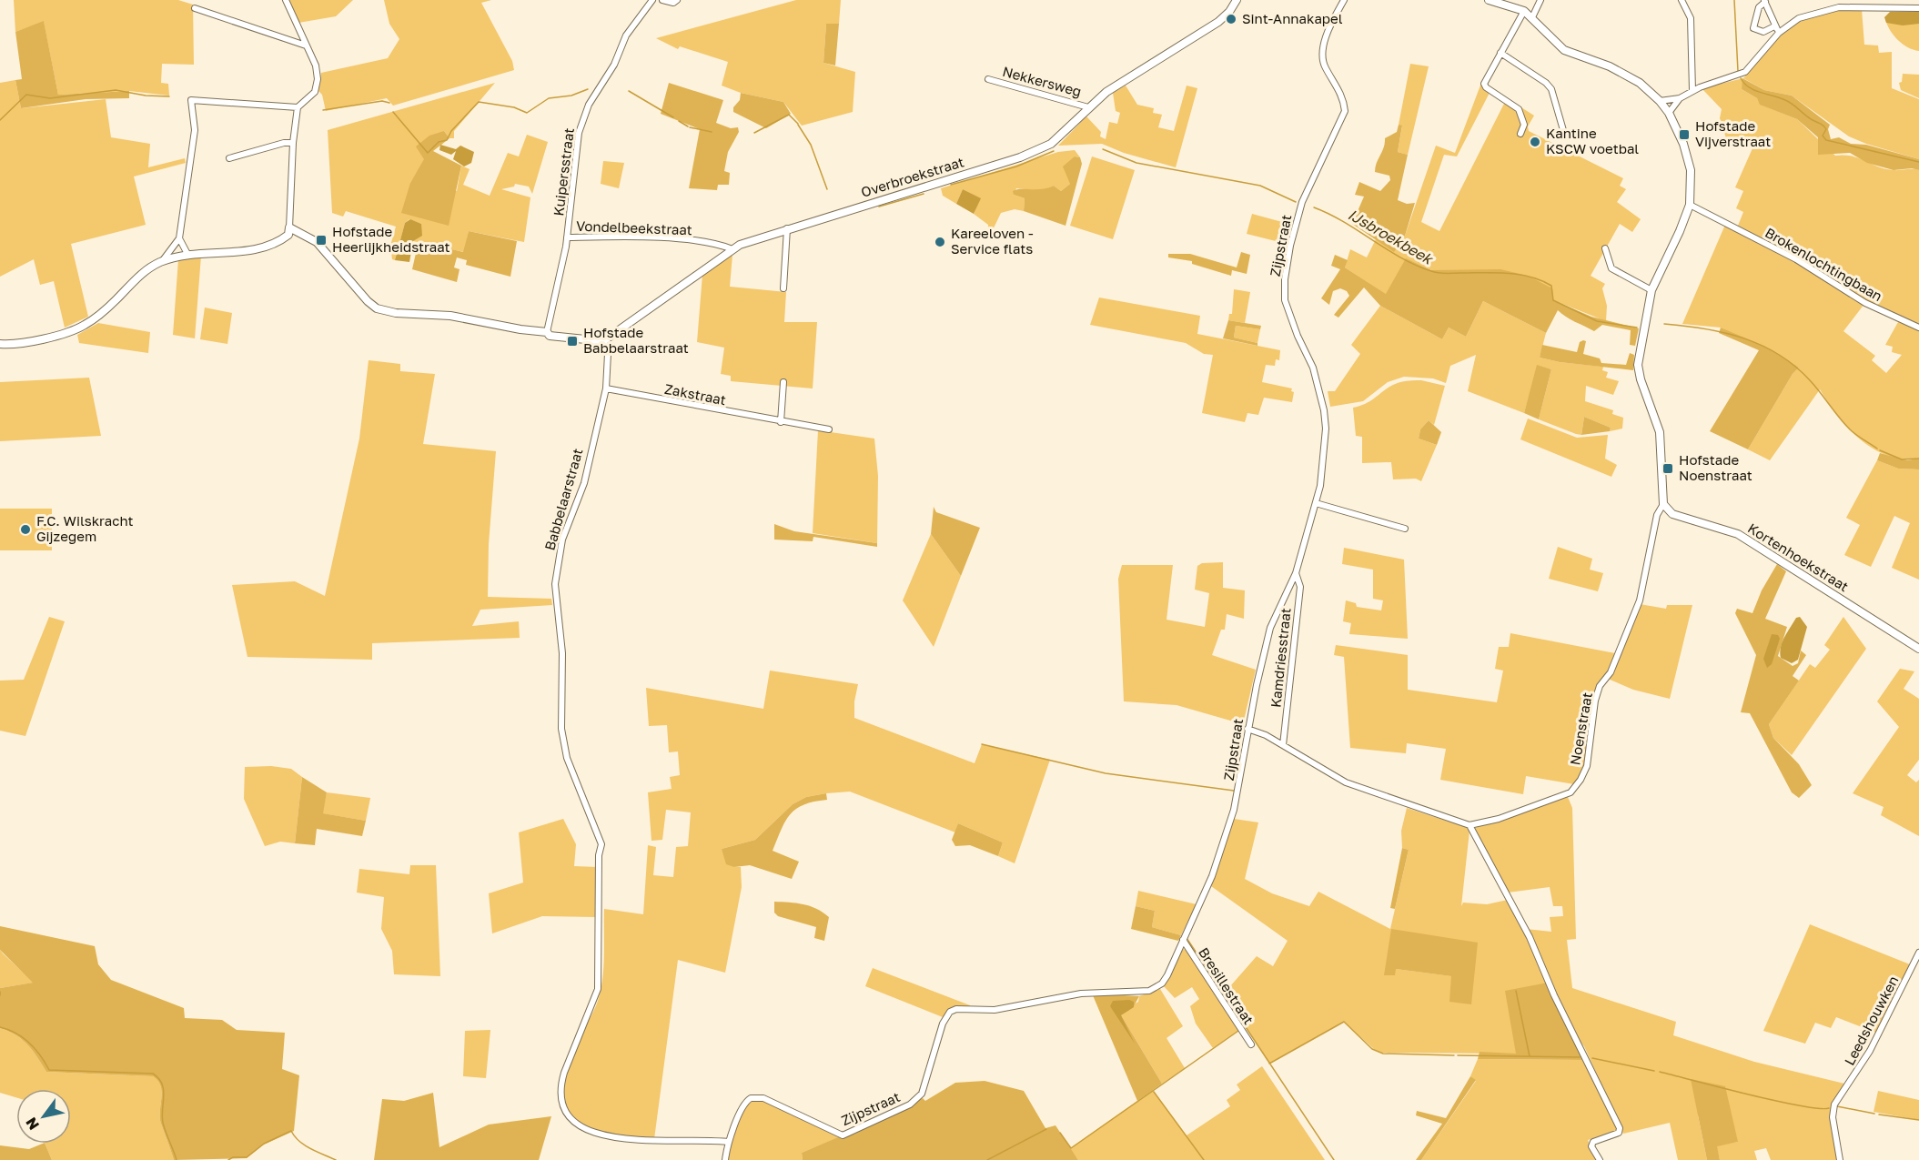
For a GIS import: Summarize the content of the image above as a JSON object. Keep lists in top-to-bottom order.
{
  "streets": {
    "street": [
      "Nekkersweg",
      "Kuipersstraat",
      "Overbroekstraat",
      "Vondelbeekstraat",
      "Zijpstraat",
      "Brokenlochtingbaan",
      "Zakstraat",
      "Babbelaarstraat",
      "Kortenhoekstraat",
      "Kamdriesstraat",
      "Noenstraat",
      "Bresillestraat",
      "Leedshouwken"
    ]
  },
  "crossings": [
    ["Nekkersweg", "Overbroekstraat"],
    ["Kuipersstraat", "Vondelbeekstraat"],
    ["Overbroekstraat", "Vondelbeekstraat"],
    ["Overbroekstraat", "Babbelaarstraat"],
    ["Zijpstraat", "Babbelaarstraat"],
    ["Zijpstraat", "Kamdriesstraat"],
    ["Zijpstraat", "Bresillestraat"],
    ["Zakstraat", "Babbelaarstraat"],
    ["Kortenhoekstraat", "Noenstraat"]
  ],
  "water": ["IJsbroekbeek"],
  "places": {
    "other": [
      "Sint-Annakapel",
      "Kantine KSCW voetbal",
      "Kareeloven - Service flats",
      "F.C. Wilskracht Gijzegem"
    ],
    "transit": [
      "Hofstade Vijverstraat",
      "Hofstade Heerlijkheidstraat",
      "Hofstade Babbelaarstraat",
      "Hofstade Noenstraat"
    ]
  },
  "north": "bottom left"
}
